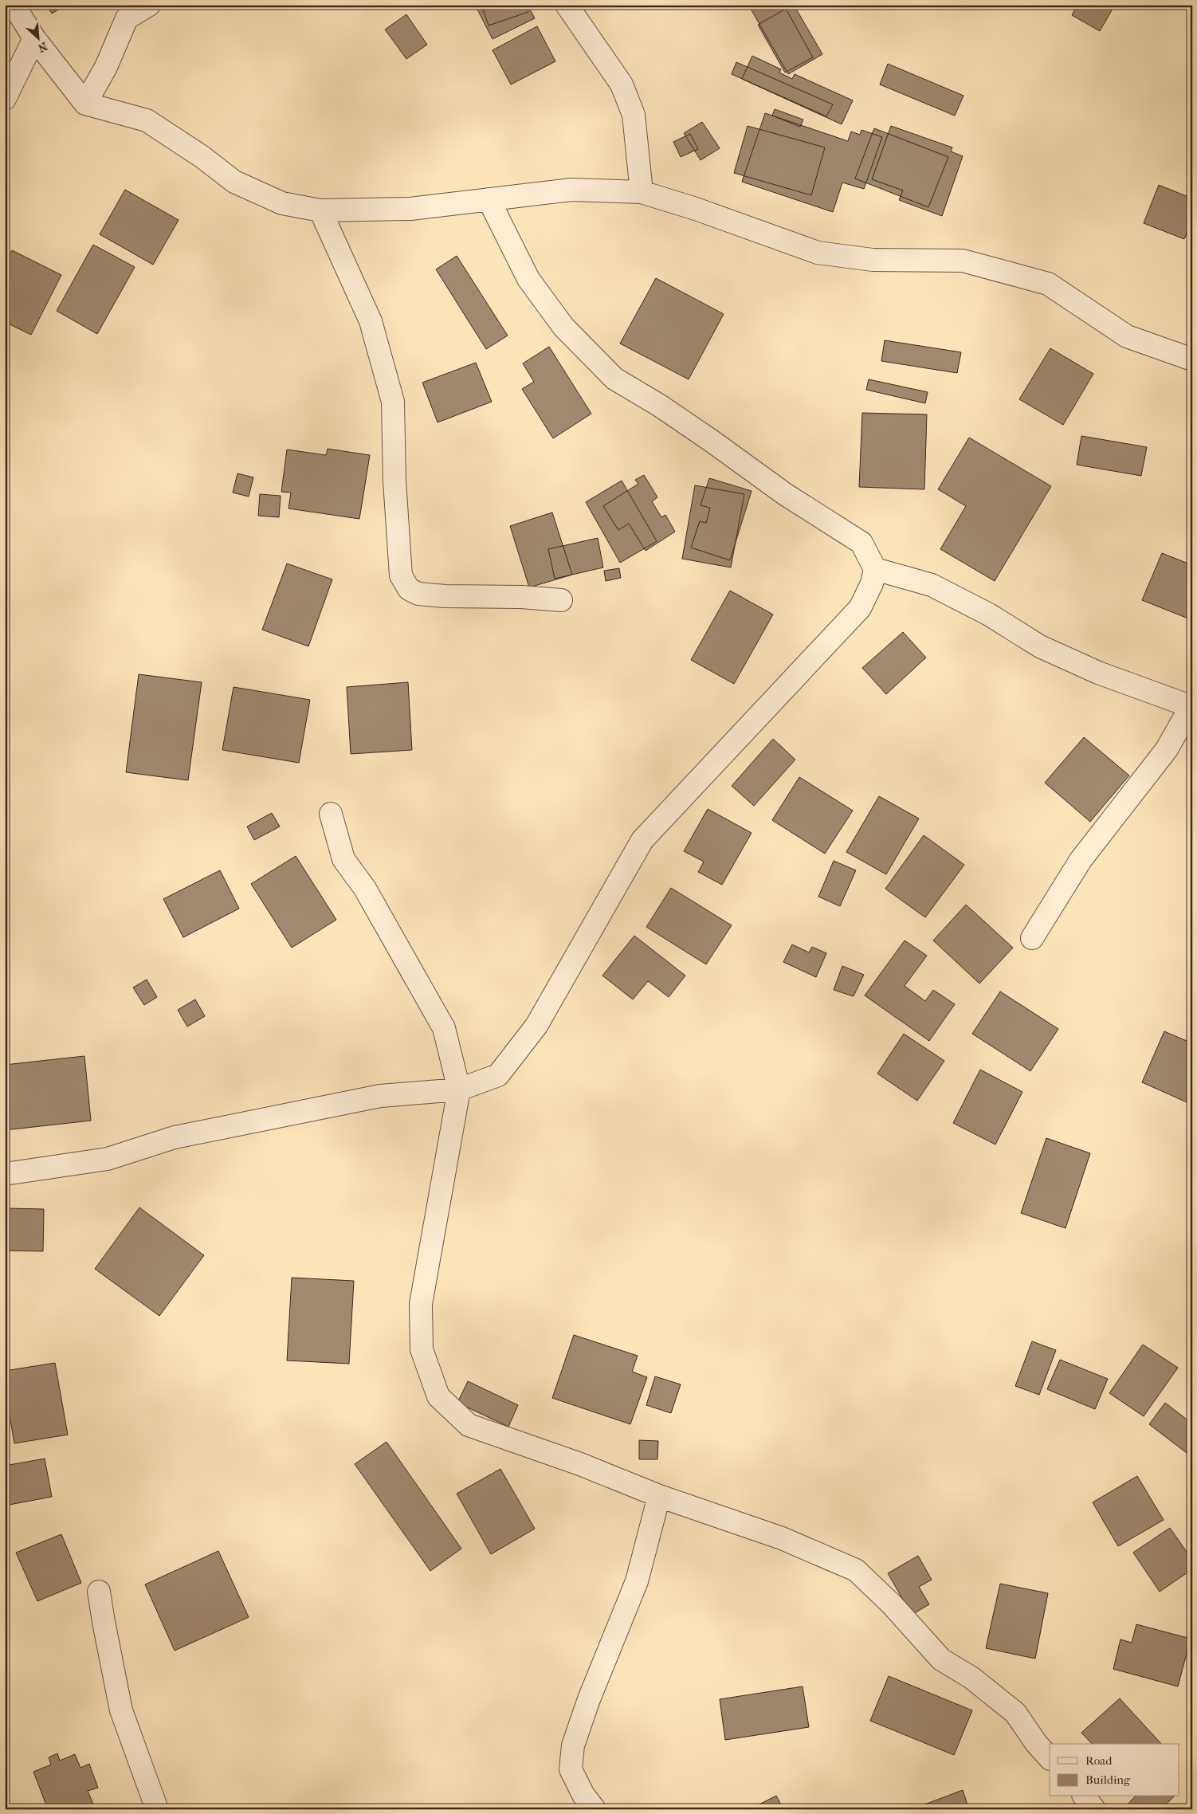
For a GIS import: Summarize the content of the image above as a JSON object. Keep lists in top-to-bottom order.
{
  "legend": ["Road", "Building"],
  "north": "bottom right"
}
